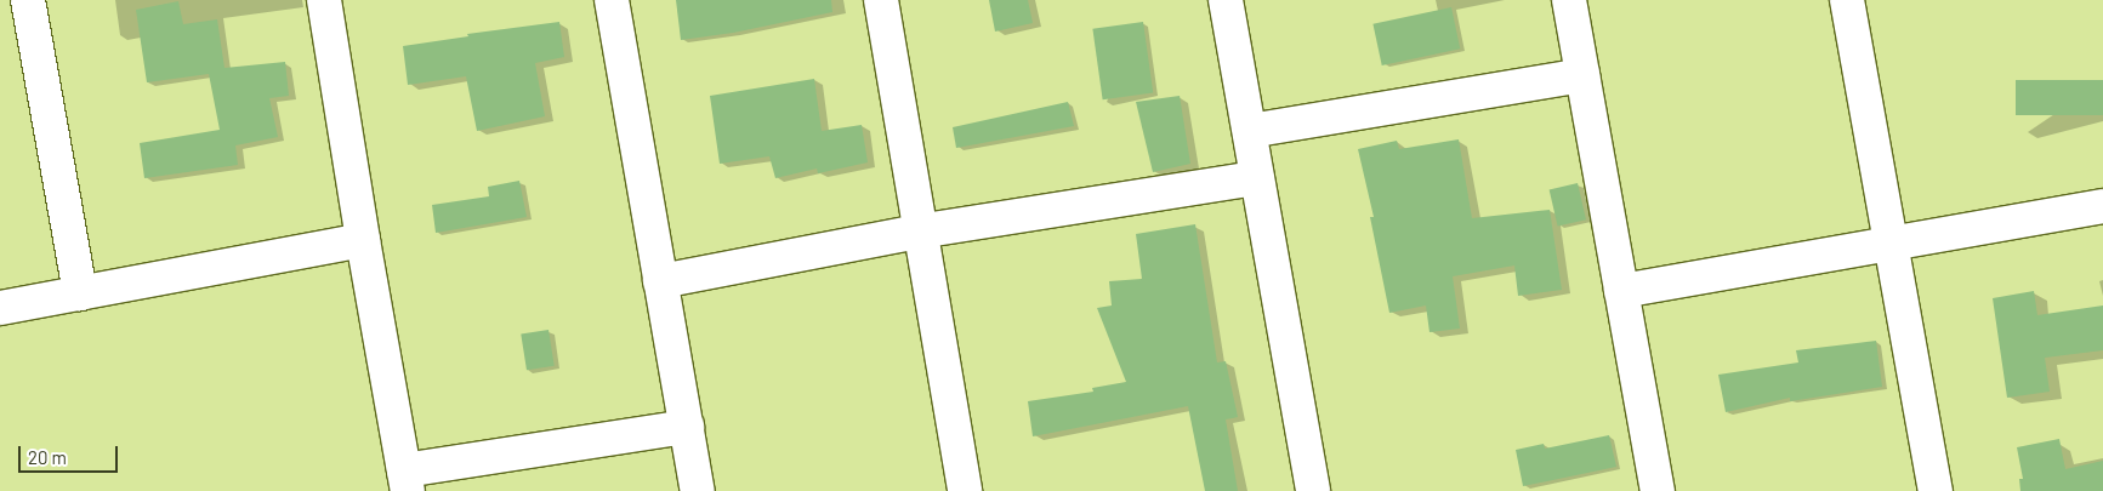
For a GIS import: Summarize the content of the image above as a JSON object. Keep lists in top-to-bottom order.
{
  "scale_bar": "20 m"
}
